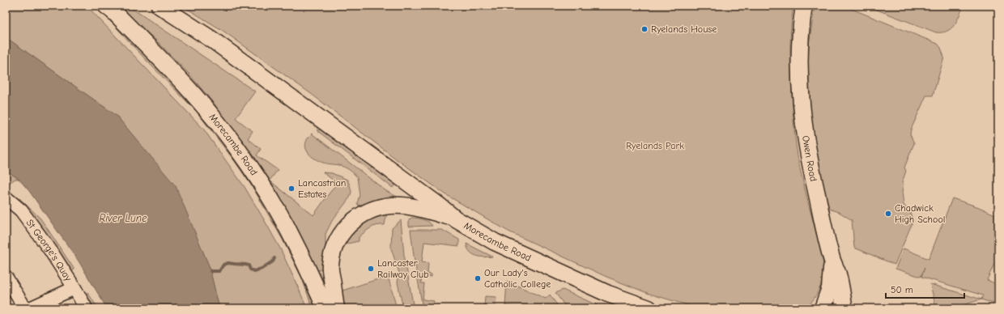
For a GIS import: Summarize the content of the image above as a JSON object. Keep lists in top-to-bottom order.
{
  "streets": {
    "main road": ["Morecambe Road", "Owen Road"],
    "street": ["St George's Quay"]
  },
  "water": ["River Lune"],
  "parks": ["Ryelands Park"],
  "places": [
    "Ryelands House",
    "Lancastrian Estates",
    "Chadwick High School",
    "Lancaster Railway Club",
    "Our Lady's Catholic College"
  ],
  "scale_bar": "50 m"
}
